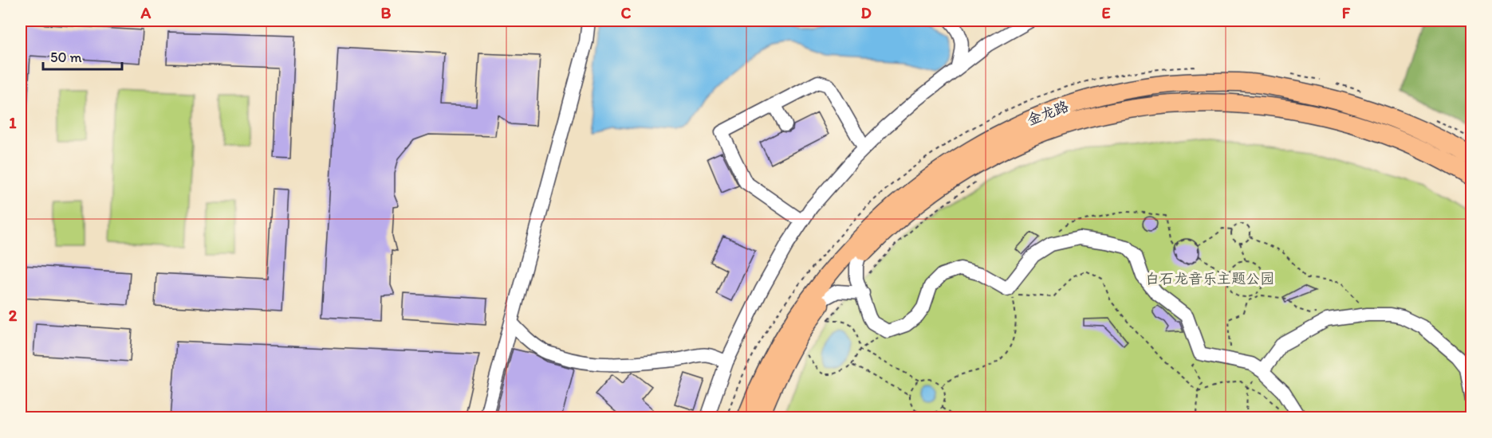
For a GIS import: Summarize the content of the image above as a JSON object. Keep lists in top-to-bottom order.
{
  "streets": {
    "main road": ["金龙路"]
  },
  "parks": ["白石龙音乐主题公园"],
  "scale_bar": "50 m",
  "grid": {
    "columns": [
      "A",
      "B",
      "C",
      "D",
      "E",
      "F"
    ],
    "rows": ["1", "2"]
  }
}
